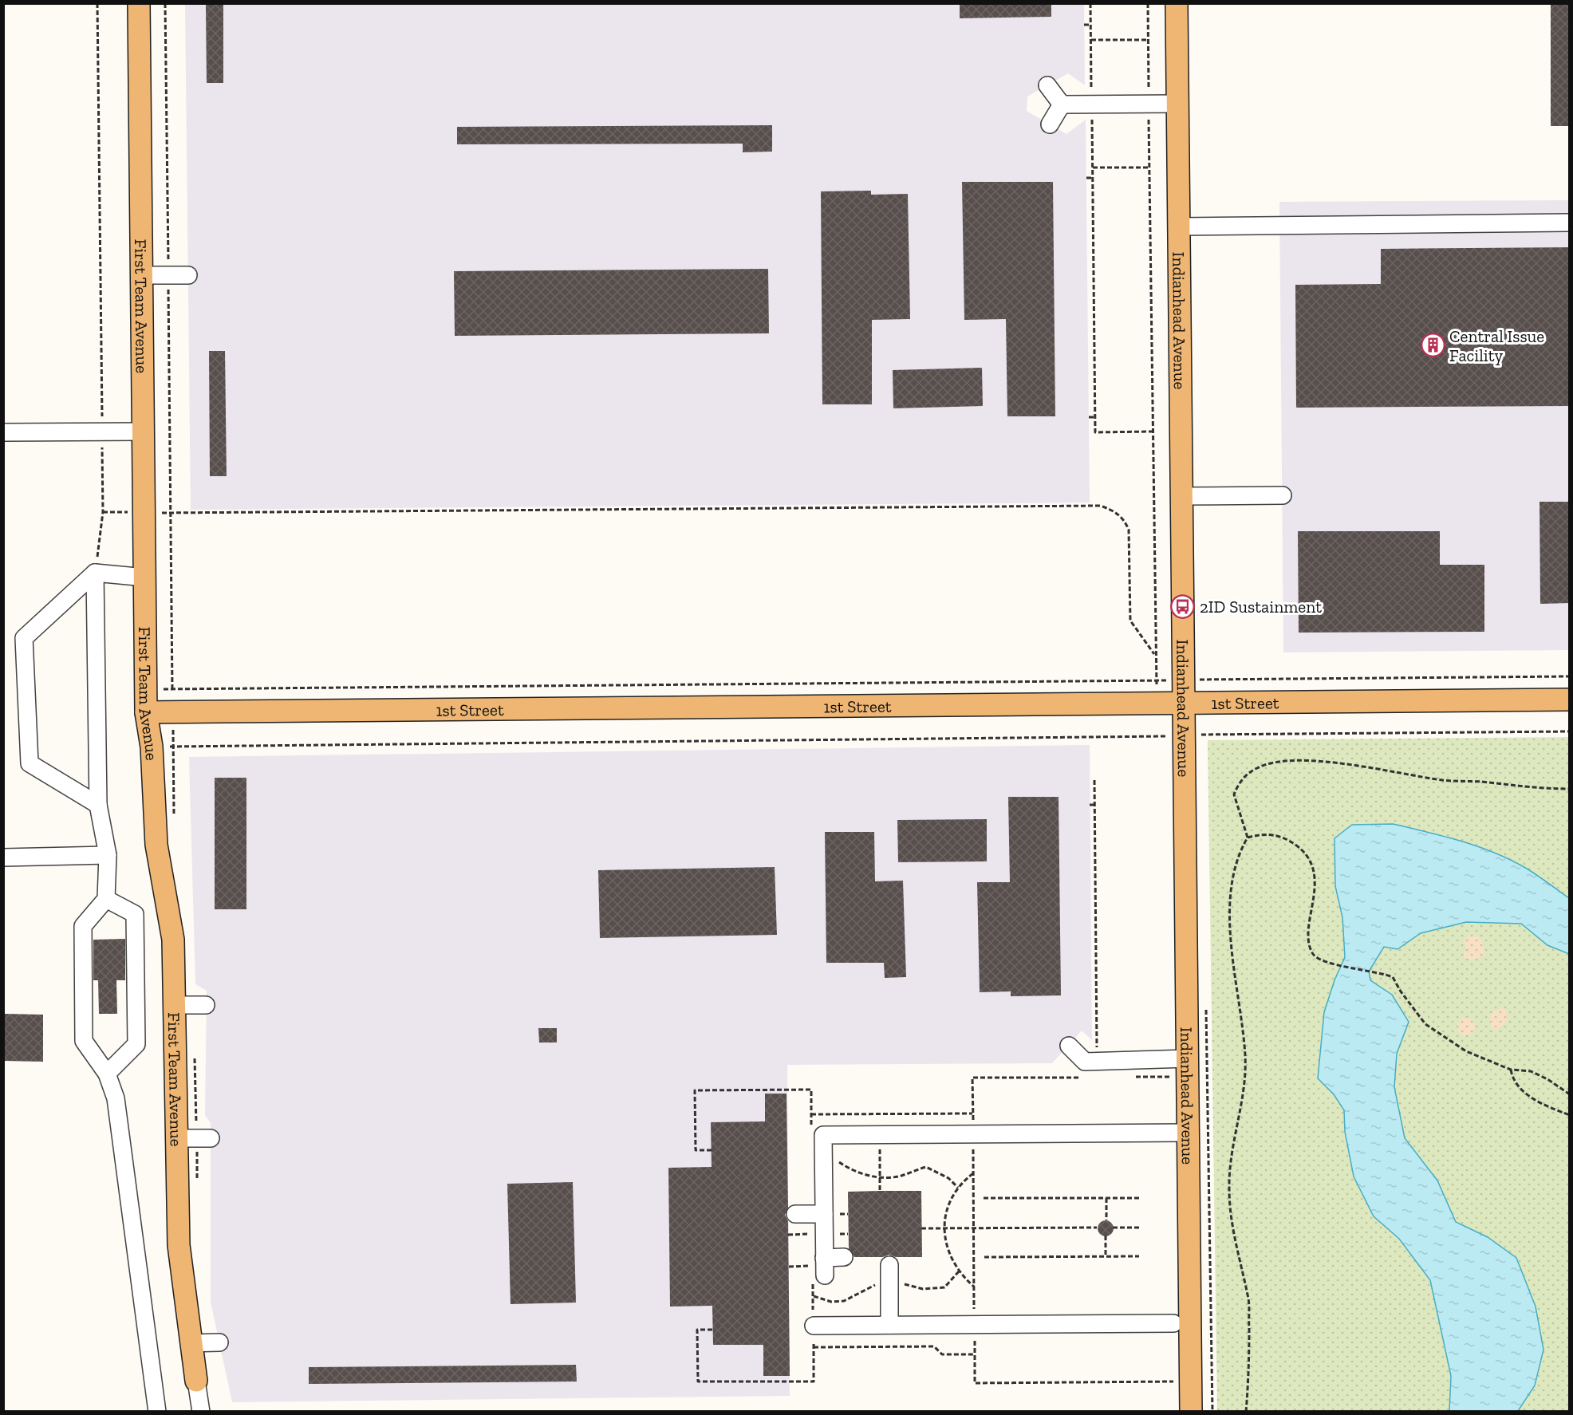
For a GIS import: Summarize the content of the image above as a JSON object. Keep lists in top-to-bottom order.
{
  "streets": {
    "main road": ["First Team Avenue", "Indianhead Avenue", "1st Street"]
  },
  "crossings": [
    ["First Team Avenue", "1st Street"],
    ["Indianhead Avenue", "1st Street"]
  ],
  "places": {
    "building": ["Central Issue Facility"],
    "bus stop": ["2ID Sustainment"]
  }
}
